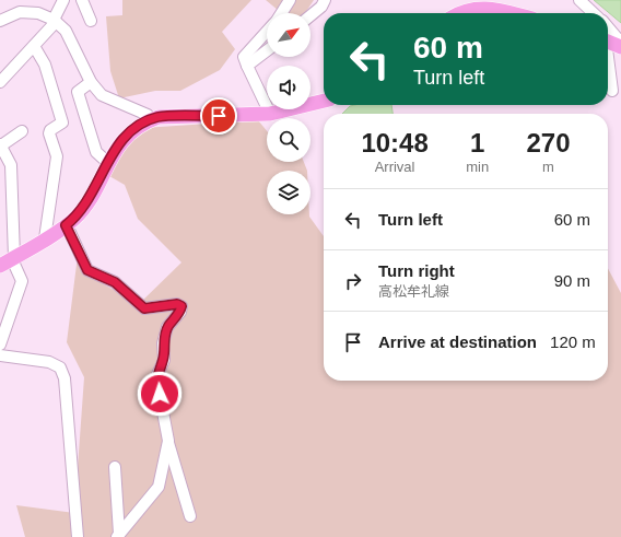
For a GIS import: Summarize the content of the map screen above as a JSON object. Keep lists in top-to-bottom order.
{
  "north": "top right",
  "page": {
    "turn": ["60 m", "Turn left"],
    "eta": [
      "10:48",
      "Arrival",
      "1",
      "min",
      "270",
      "m"
    ],
    "list": [
      {
        "name": "Turn left",
        "value": "60 m"
      },
      {
        "name": "Turn right",
        "note": "高松牟礼線",
        "value": "90 m"
      },
      {
        "name": "Arrive at destination",
        "value": "120 m"
      }
    ]
  }
}
